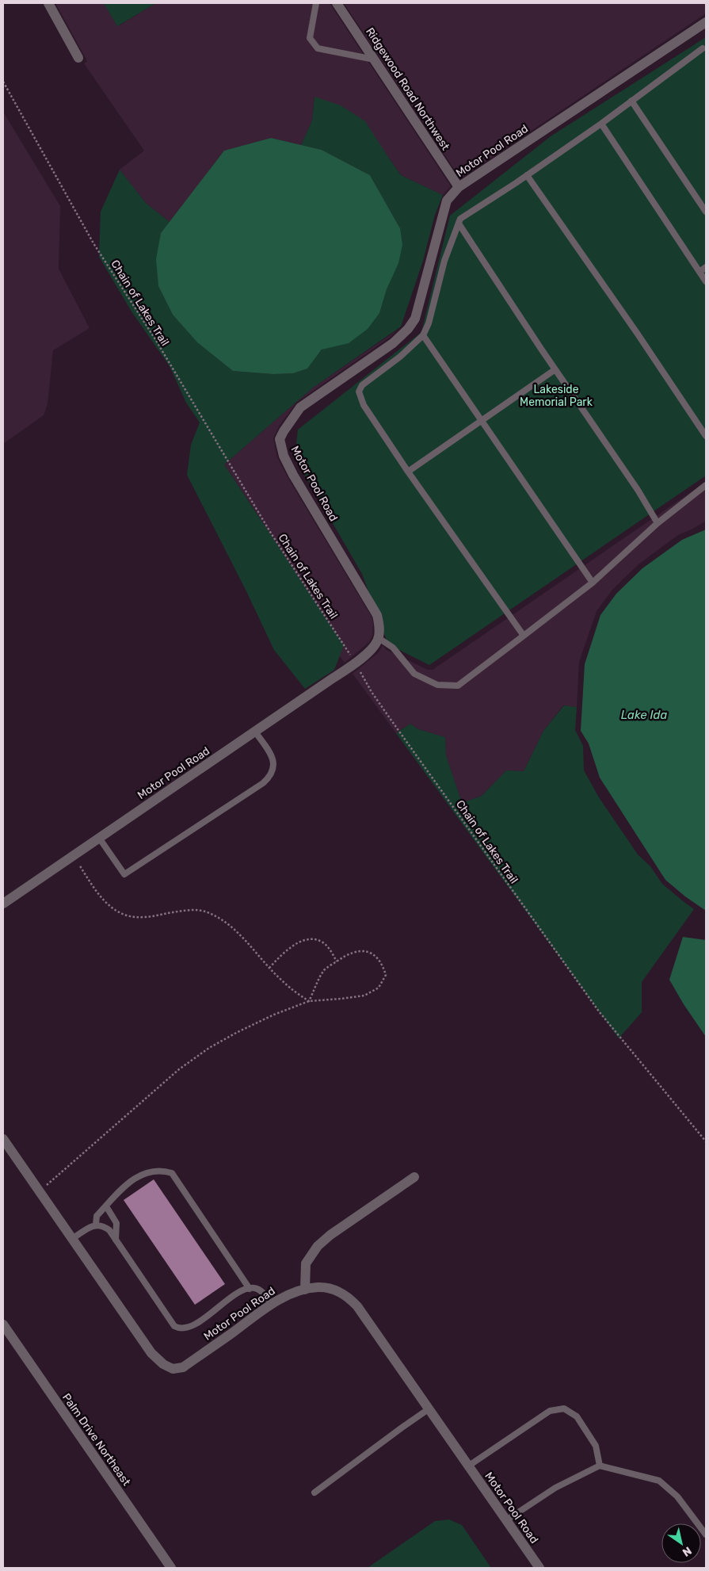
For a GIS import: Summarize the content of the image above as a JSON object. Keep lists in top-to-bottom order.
{
  "streets": {
    "street": ["Ridgewood Road Northwest", "Motor Pool Road", "Palm Drive Northeast"],
    "path": ["Chain of Lakes Trail"]
  },
  "crossings": [
    ["Ridgewood Road Northwest", "Motor Pool Road"],
    ["Motor Pool Road", "Chain of Lakes Trail"]
  ],
  "water": ["Lake Ida"],
  "parks": ["Lakeside Memorial Park"],
  "north": "bottom right"
}
